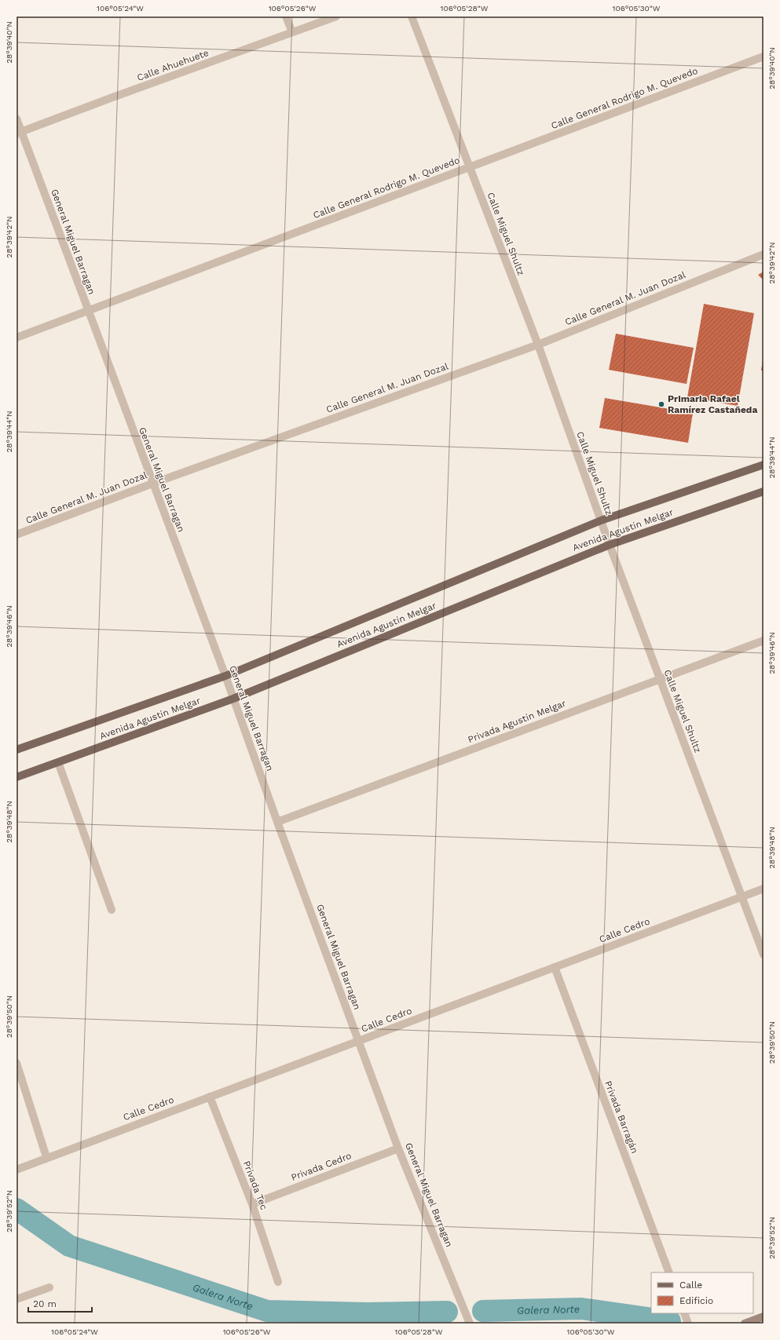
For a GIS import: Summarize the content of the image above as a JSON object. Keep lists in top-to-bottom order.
{
  "streets": {
    "main road": ["Avenida Agustín Melgar"],
    "street": [
      "Calle Ahuehuete",
      "Calle General Rodrigo M. Quevedo",
      "Calle Miguel Shultz",
      "General Miguel Barragan",
      "Calle General M. Juan Dozal",
      "Privada Agustín Melgar",
      "Calle Cedro",
      "Privada Barragán",
      "Privada Cedro",
      "Privada Tec"
    ]
  },
  "crossings": [
    ["Calle Ahuehuete", "General Miguel Barragan"],
    ["Calle General Rodrigo M. Quevedo", "Calle Miguel Shultz"],
    ["Calle General Rodrigo M. Quevedo", "General Miguel Barragan"],
    ["Calle Miguel Shultz", "Calle General M. Juan Dozal"],
    ["Calle Miguel Shultz", "Avenida Agustín Melgar"],
    ["Calle Miguel Shultz", "Privada Agustín Melgar"],
    ["Calle Miguel Shultz", "Calle Cedro"],
    ["General Miguel Barragan", "Calle General M. Juan Dozal"],
    ["General Miguel Barragan", "Avenida Agustín Melgar"],
    ["General Miguel Barragan", "Privada Agustín Melgar"],
    ["General Miguel Barragan", "Calle Cedro"],
    ["General Miguel Barragan", "Privada Cedro"],
    ["Calle Cedro", "Privada Barragán"],
    ["Calle Cedro", "Privada Tec"],
    ["Privada Cedro", "Privada Tec"]
  ],
  "water": ["Galera Norte"],
  "places": ["Primaria Rafael Ramírez Castañeda"],
  "legend": ["Calle", "Edificio"],
  "scale_bar": "20 m",
  "coordinates": [
    "106°05'24\"W",
    "106°05'26\"W",
    "106°05'28\"W",
    "106°05'30\"W",
    "28°39'40\"N",
    "28°39'42\"N",
    "28°39'44\"N",
    "28°39'46\"N",
    "28°39'48\"N",
    "28°39'50\"N",
    "28°39'52\"N"
  ]
}
